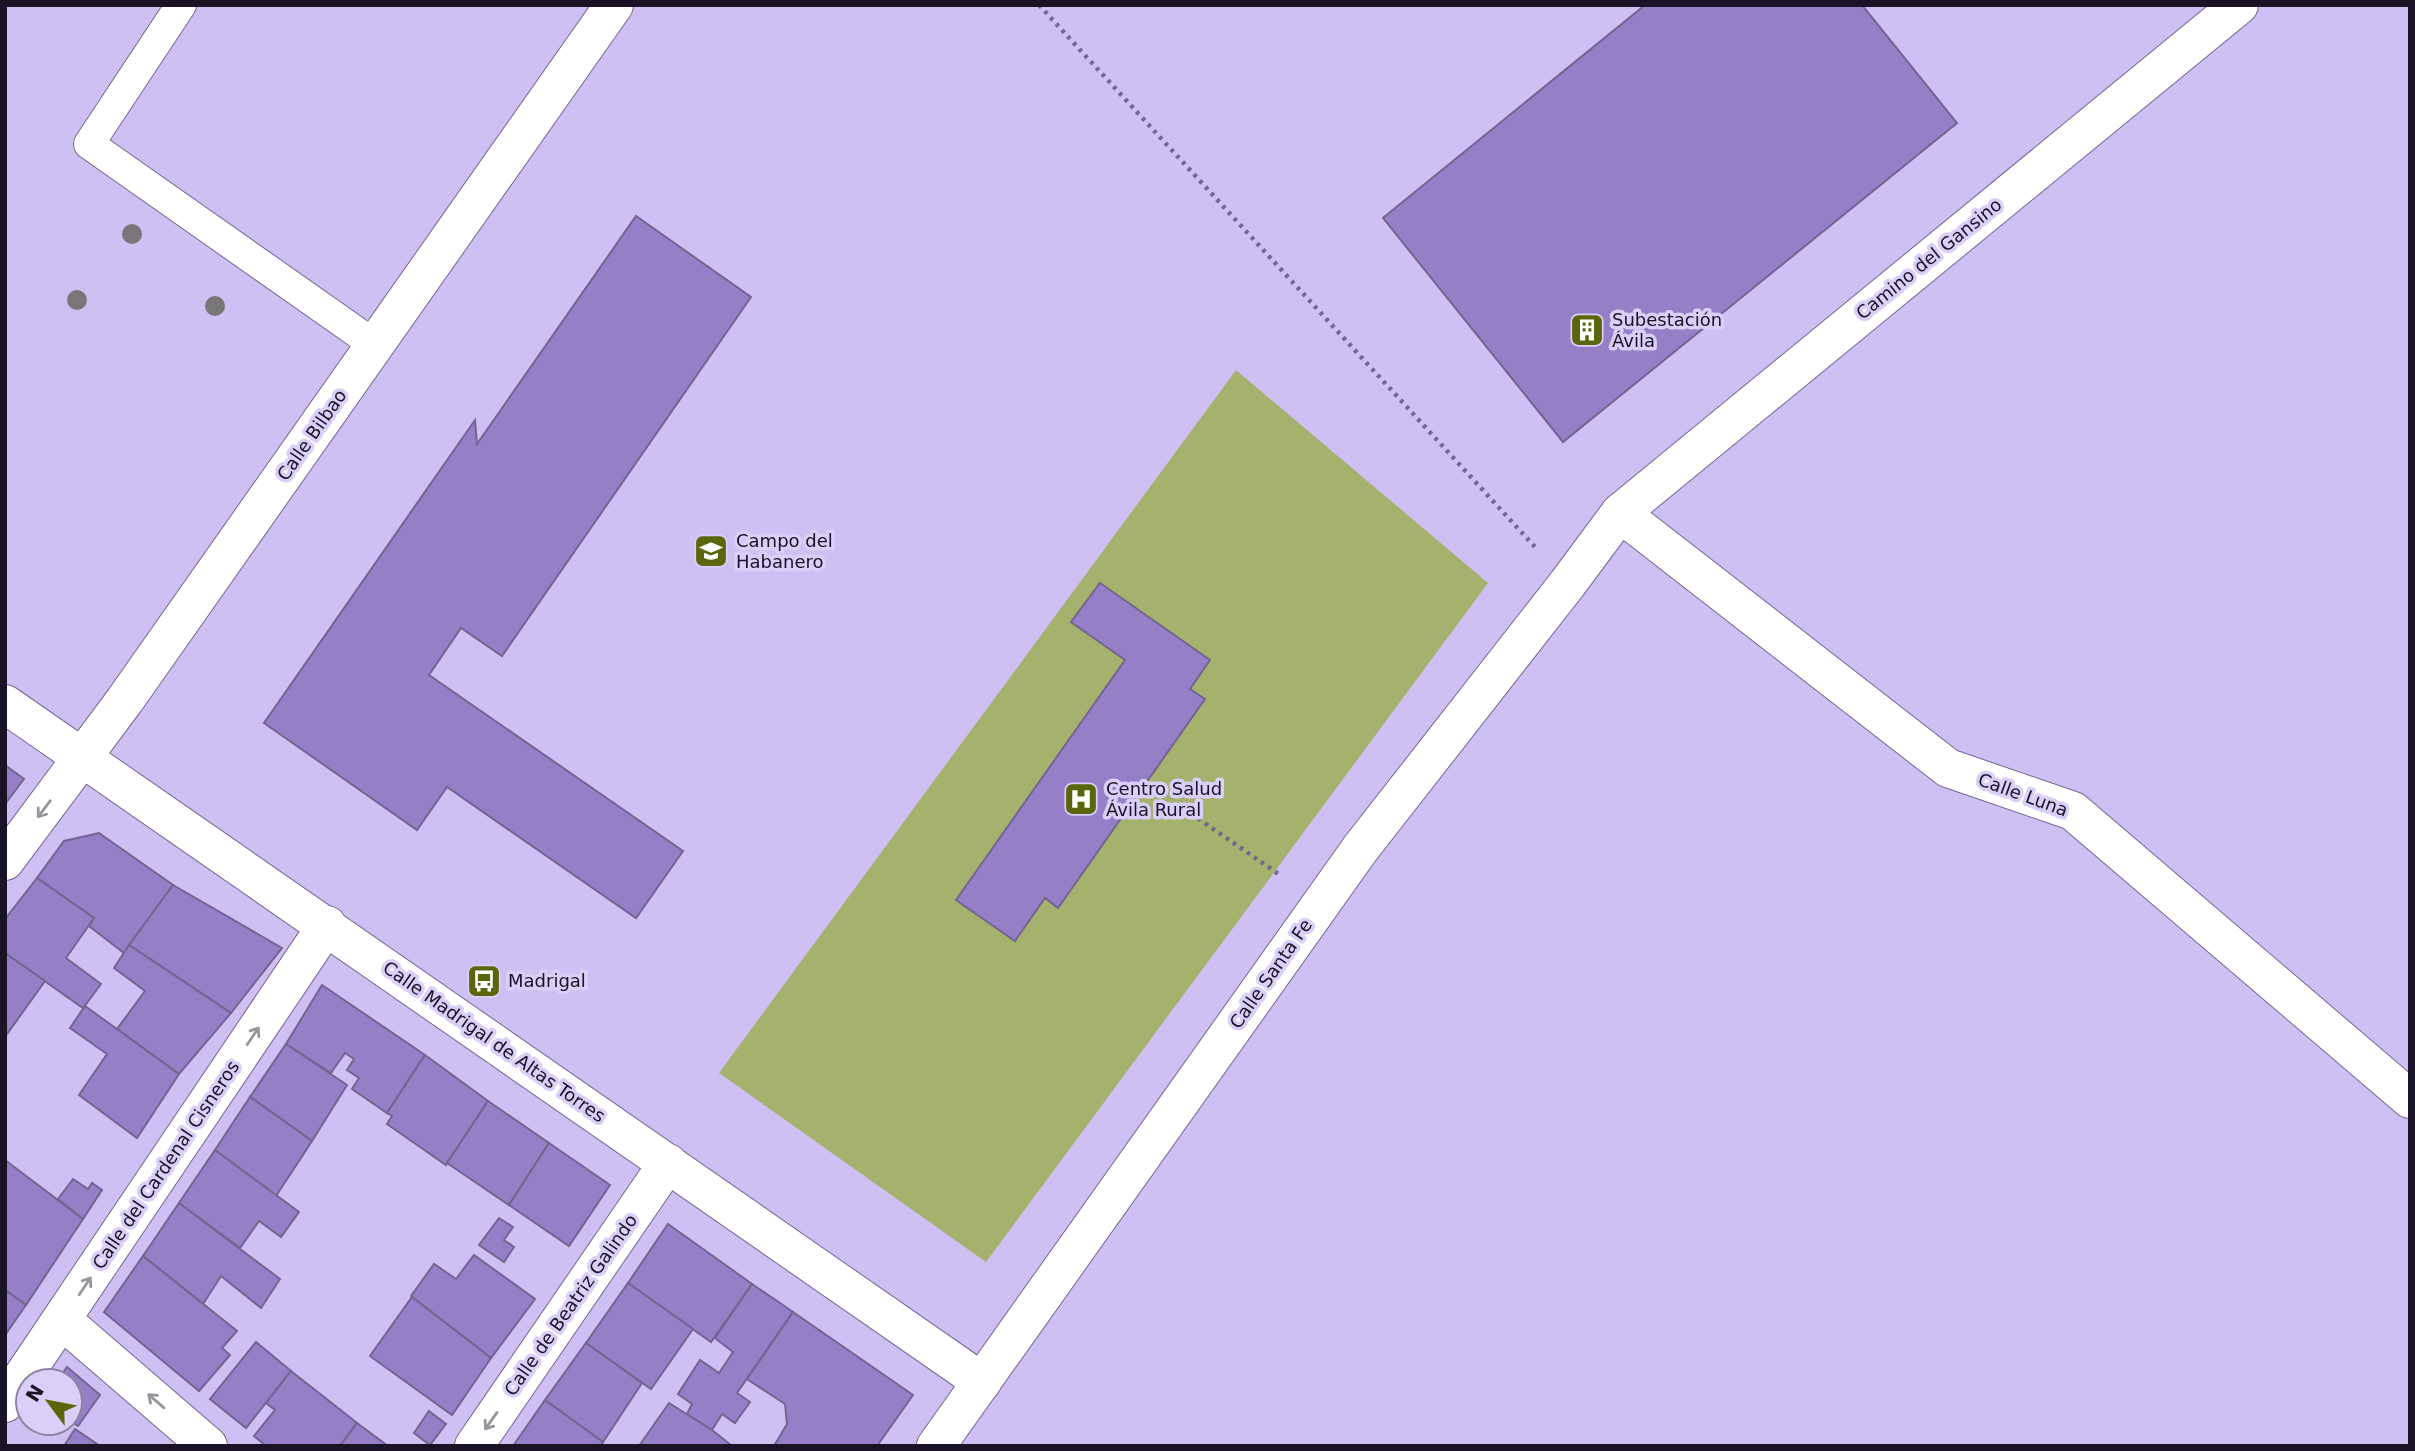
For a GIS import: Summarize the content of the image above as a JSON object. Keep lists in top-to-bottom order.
{
  "streets": {
    "street": [
      "Camino del Gansino",
      "Calle Bilbao",
      "Calle Luna",
      "Calle Santa Fe",
      "Calle Madrigal de Altas Torres",
      "Calle del Cardenal Cisneros",
      "Calle de Beatriz Galindo"
    ]
  },
  "crossings": [
    ["Camino del Gansino", "Calle Luna"],
    ["Camino del Gansino", "Calle Santa Fe"],
    ["Calle Bilbao", "Calle Madrigal de Altas Torres"],
    ["Calle Luna", "Calle Santa Fe"],
    ["Calle Santa Fe", "Calle Madrigal de Altas Torres"],
    ["Calle Madrigal de Altas Torres", "Calle del Cardenal Cisneros"],
    ["Calle Madrigal de Altas Torres", "Calle de Beatriz Galindo"]
  ],
  "one_way": ["Calle del Cardenal Cisneros", "Calle de Beatriz Galindo"],
  "places": {
    "building": ["Subestación Ávila"],
    "school or university": ["Campo del Habanero"],
    "hospital": ["Centro Salud Ávila Rural"],
    "bus stop": ["Madrigal"]
  },
  "north": "top left"
}
